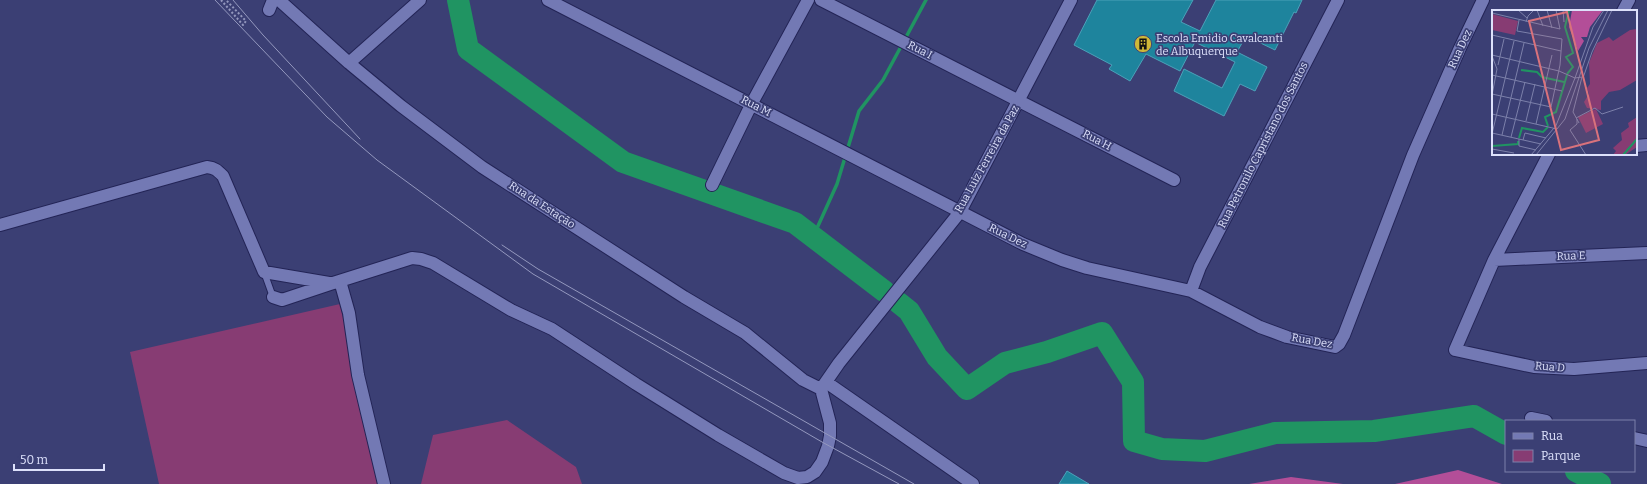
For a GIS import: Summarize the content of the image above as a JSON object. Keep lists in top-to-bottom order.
{
  "streets": {
    "street": [
      "Rua Dez",
      "Rua I",
      "Rua M",
      "Rua H",
      "Rua Petronilo Capristano dos Santos",
      "Rua Luiz Ferreira da Paz",
      "Rua da Estação",
      "Rua E",
      "Rua D"
    ]
  },
  "crossings": [
    ["Rua Dez", "Rua M"],
    ["Rua Dez", "Rua Petronilo Capristano dos Santos"],
    ["Rua Dez", "Rua Luiz Ferreira da Paz"],
    ["Rua I", "Rua H"],
    ["Rua I", "Rua Luiz Ferreira da Paz"],
    ["Rua M", "Rua Luiz Ferreira da Paz"],
    ["Rua H", "Rua Luiz Ferreira da Paz"],
    ["Rua Luiz Ferreira da Paz", "Rua da Estação"],
    ["Rua E", "Rua D"]
  ],
  "places": {
    "building": ["Escola Emidio Cavalcanti de Albuquerque"]
  },
  "legend": ["Rua", "Parque"],
  "scale_bar": "50 m"
}
